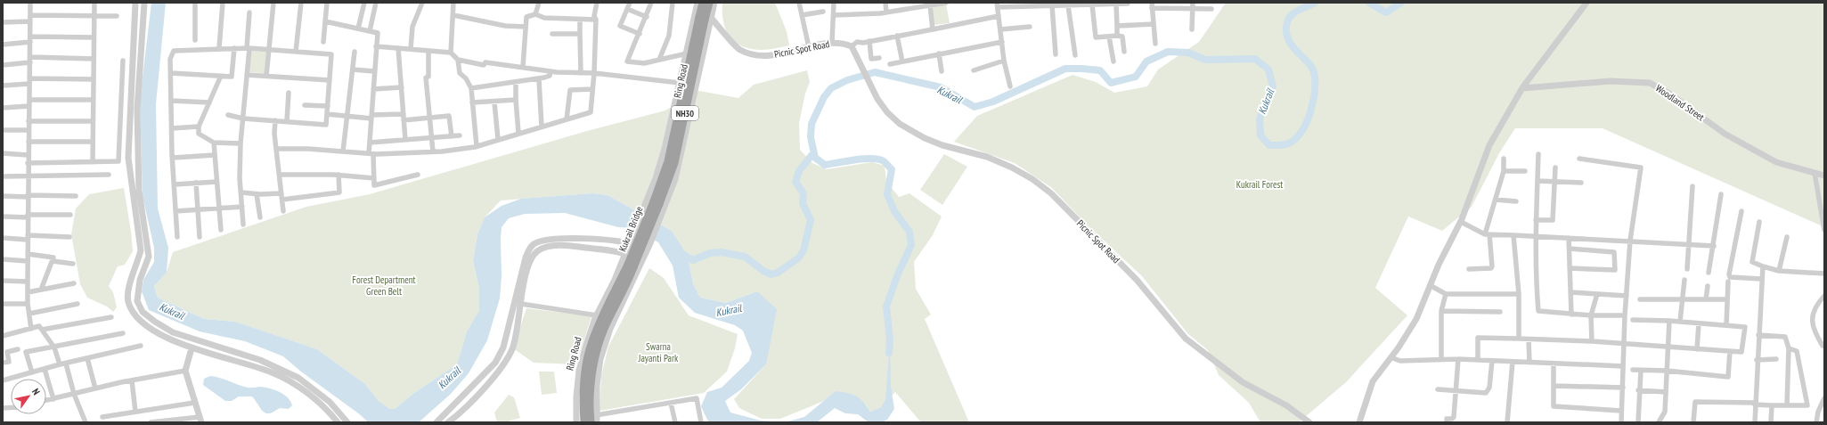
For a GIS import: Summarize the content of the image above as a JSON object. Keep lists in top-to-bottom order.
{
  "streets": {
    "highway": ["Ring Road", "NH30", "Kukrail Bridge"],
    "street": ["Picnic Spot Road", "Woodland Street"]
  },
  "crossings": [
    ["Ring Road", "NH30"],
    ["Ring Road", "Kukrail Bridge"],
    ["NH30", "Kukrail Bridge"]
  ],
  "water": ["Kukrail"],
  "parks": ["Kukrail Forest", "Forest Department Green Belt", "Swarna Jayanti Park"],
  "north": "top right"
}
